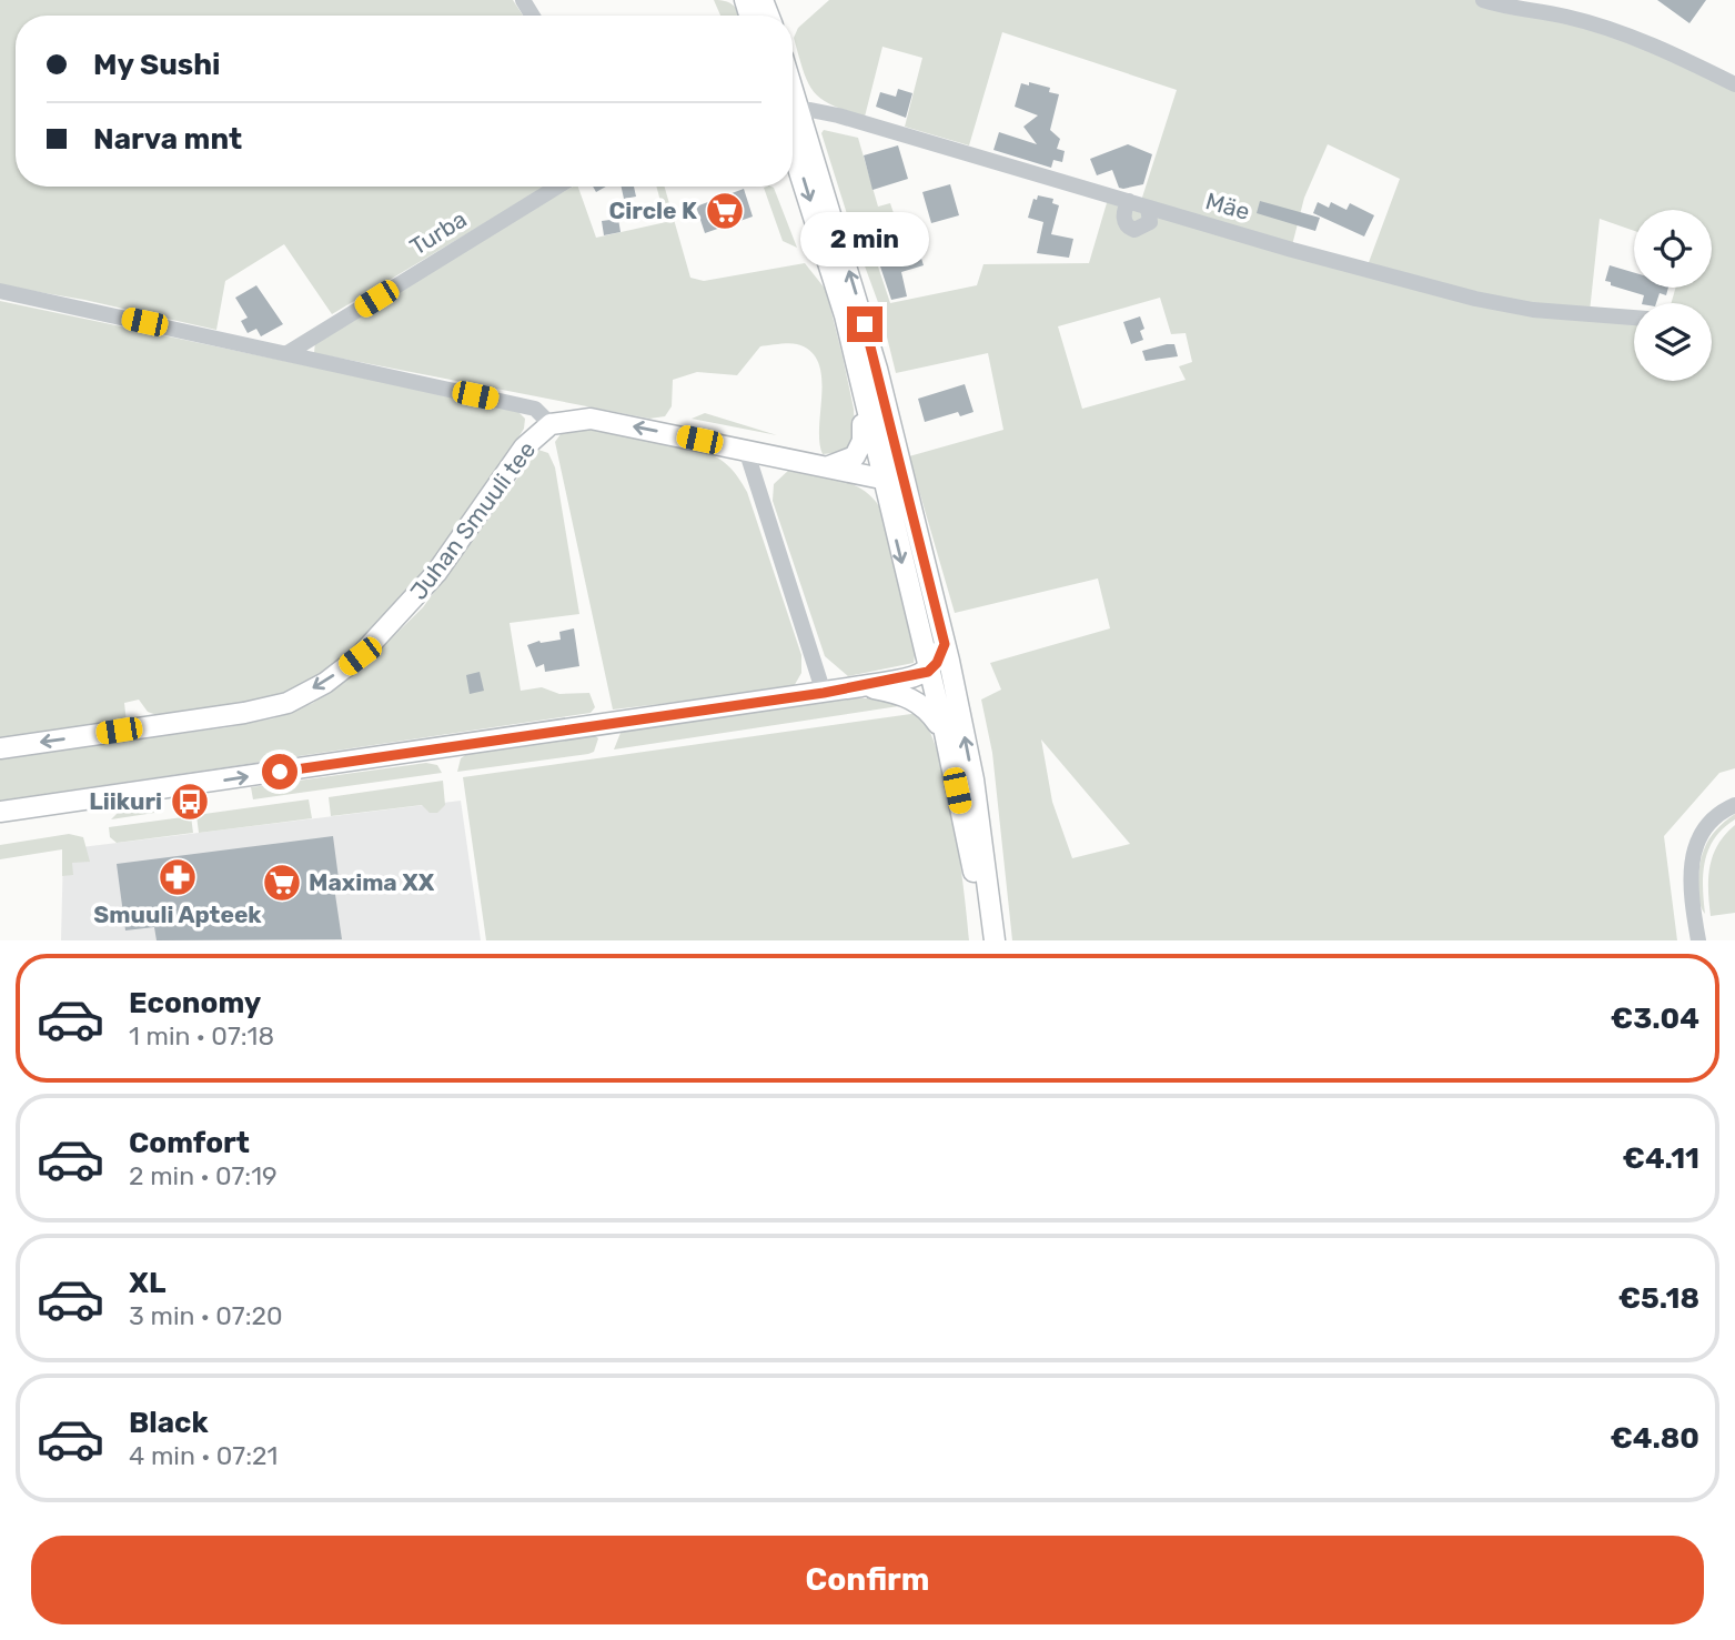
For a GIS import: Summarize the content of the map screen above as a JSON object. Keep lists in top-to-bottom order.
{
  "streets": {
    "main road": ["Juhan Smuuli tee"],
    "street": ["Mäe", "Turba"]
  },
  "places": {
    "supermarket": ["Circle K", "Maxima XX"],
    "bus stop": ["Liikuri"],
    "pharmacy": ["Smuuli Apteek"]
  },
  "page": {
    "banner": ["My Sushi", "Narva mnt"],
    "bubble": "2 min",
    "list": [
      {
        "name": "Economy",
        "note": "1 min · 07:18",
        "value": "€3.04"
      },
      {
        "name": "Comfort",
        "note": "2 min · 07:19",
        "value": "€4.11"
      },
      {
        "name": "XL",
        "note": "3 min · 07:20",
        "value": "€5.18"
      },
      {
        "name": "Black",
        "note": "4 min · 07:21",
        "value": "€4.80"
      }
    ],
    "buttons": "Confirm"
  }
}
